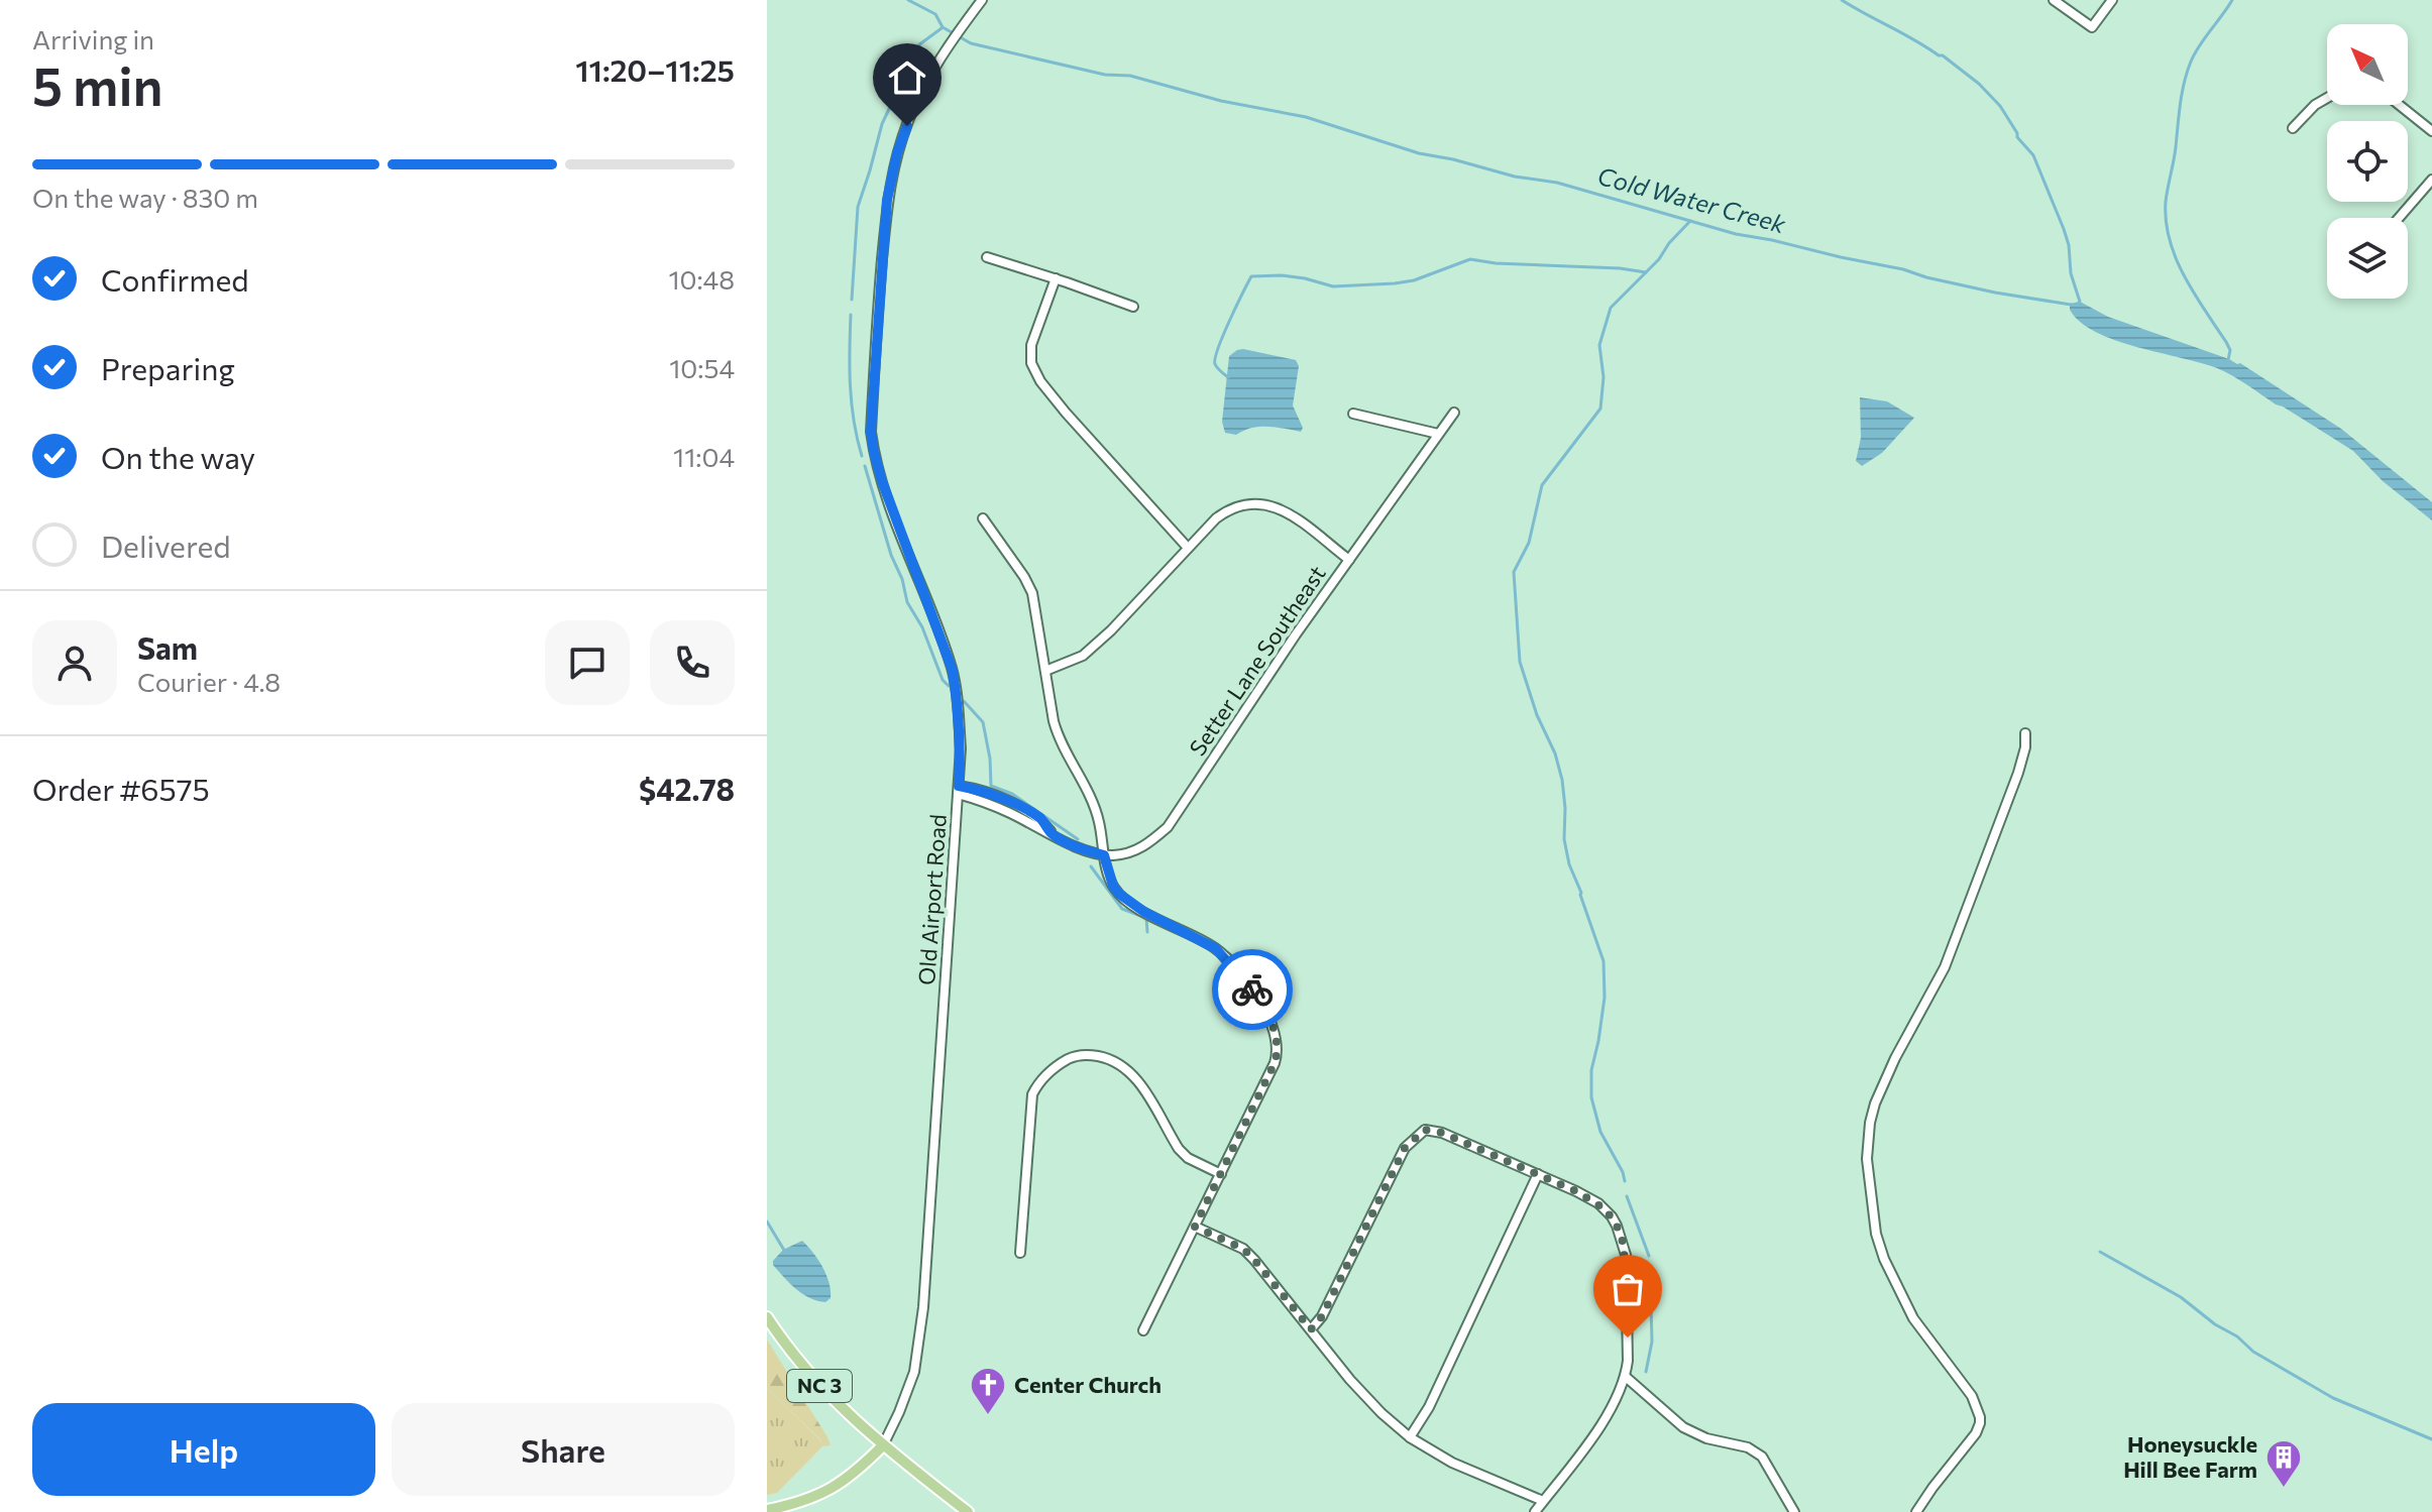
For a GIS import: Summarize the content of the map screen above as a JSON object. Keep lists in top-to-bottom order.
{
  "streets": {
    "main road": ["NC 3"],
    "street": ["Setter Lane Southeast", "Old Airport Road"]
  },
  "crossings": [
    ["Old Airport Road", "NC 3"]
  ],
  "water": ["Cold Water Creek"],
  "places": {
    "church": ["Center Church"],
    "building": ["Honeysuckle Hill Bee Farm"]
  },
  "north": "top left",
  "page": {
    "heading": ["5 min", "Arriving in", "11:20–11:25"],
    "panel": [
      "Sam",
      "Courier · 4.8",
      "Order #6575",
      "$42.78"
    ],
    "bar": "On the way · 830 m",
    "list": [
      ["Confirmed", "10:48"],
      ["Preparing", "10:54"],
      ["On the way", "11:04"],
      "Delivered"
    ],
    "buttons": ["Help", "Share"]
  }
}
